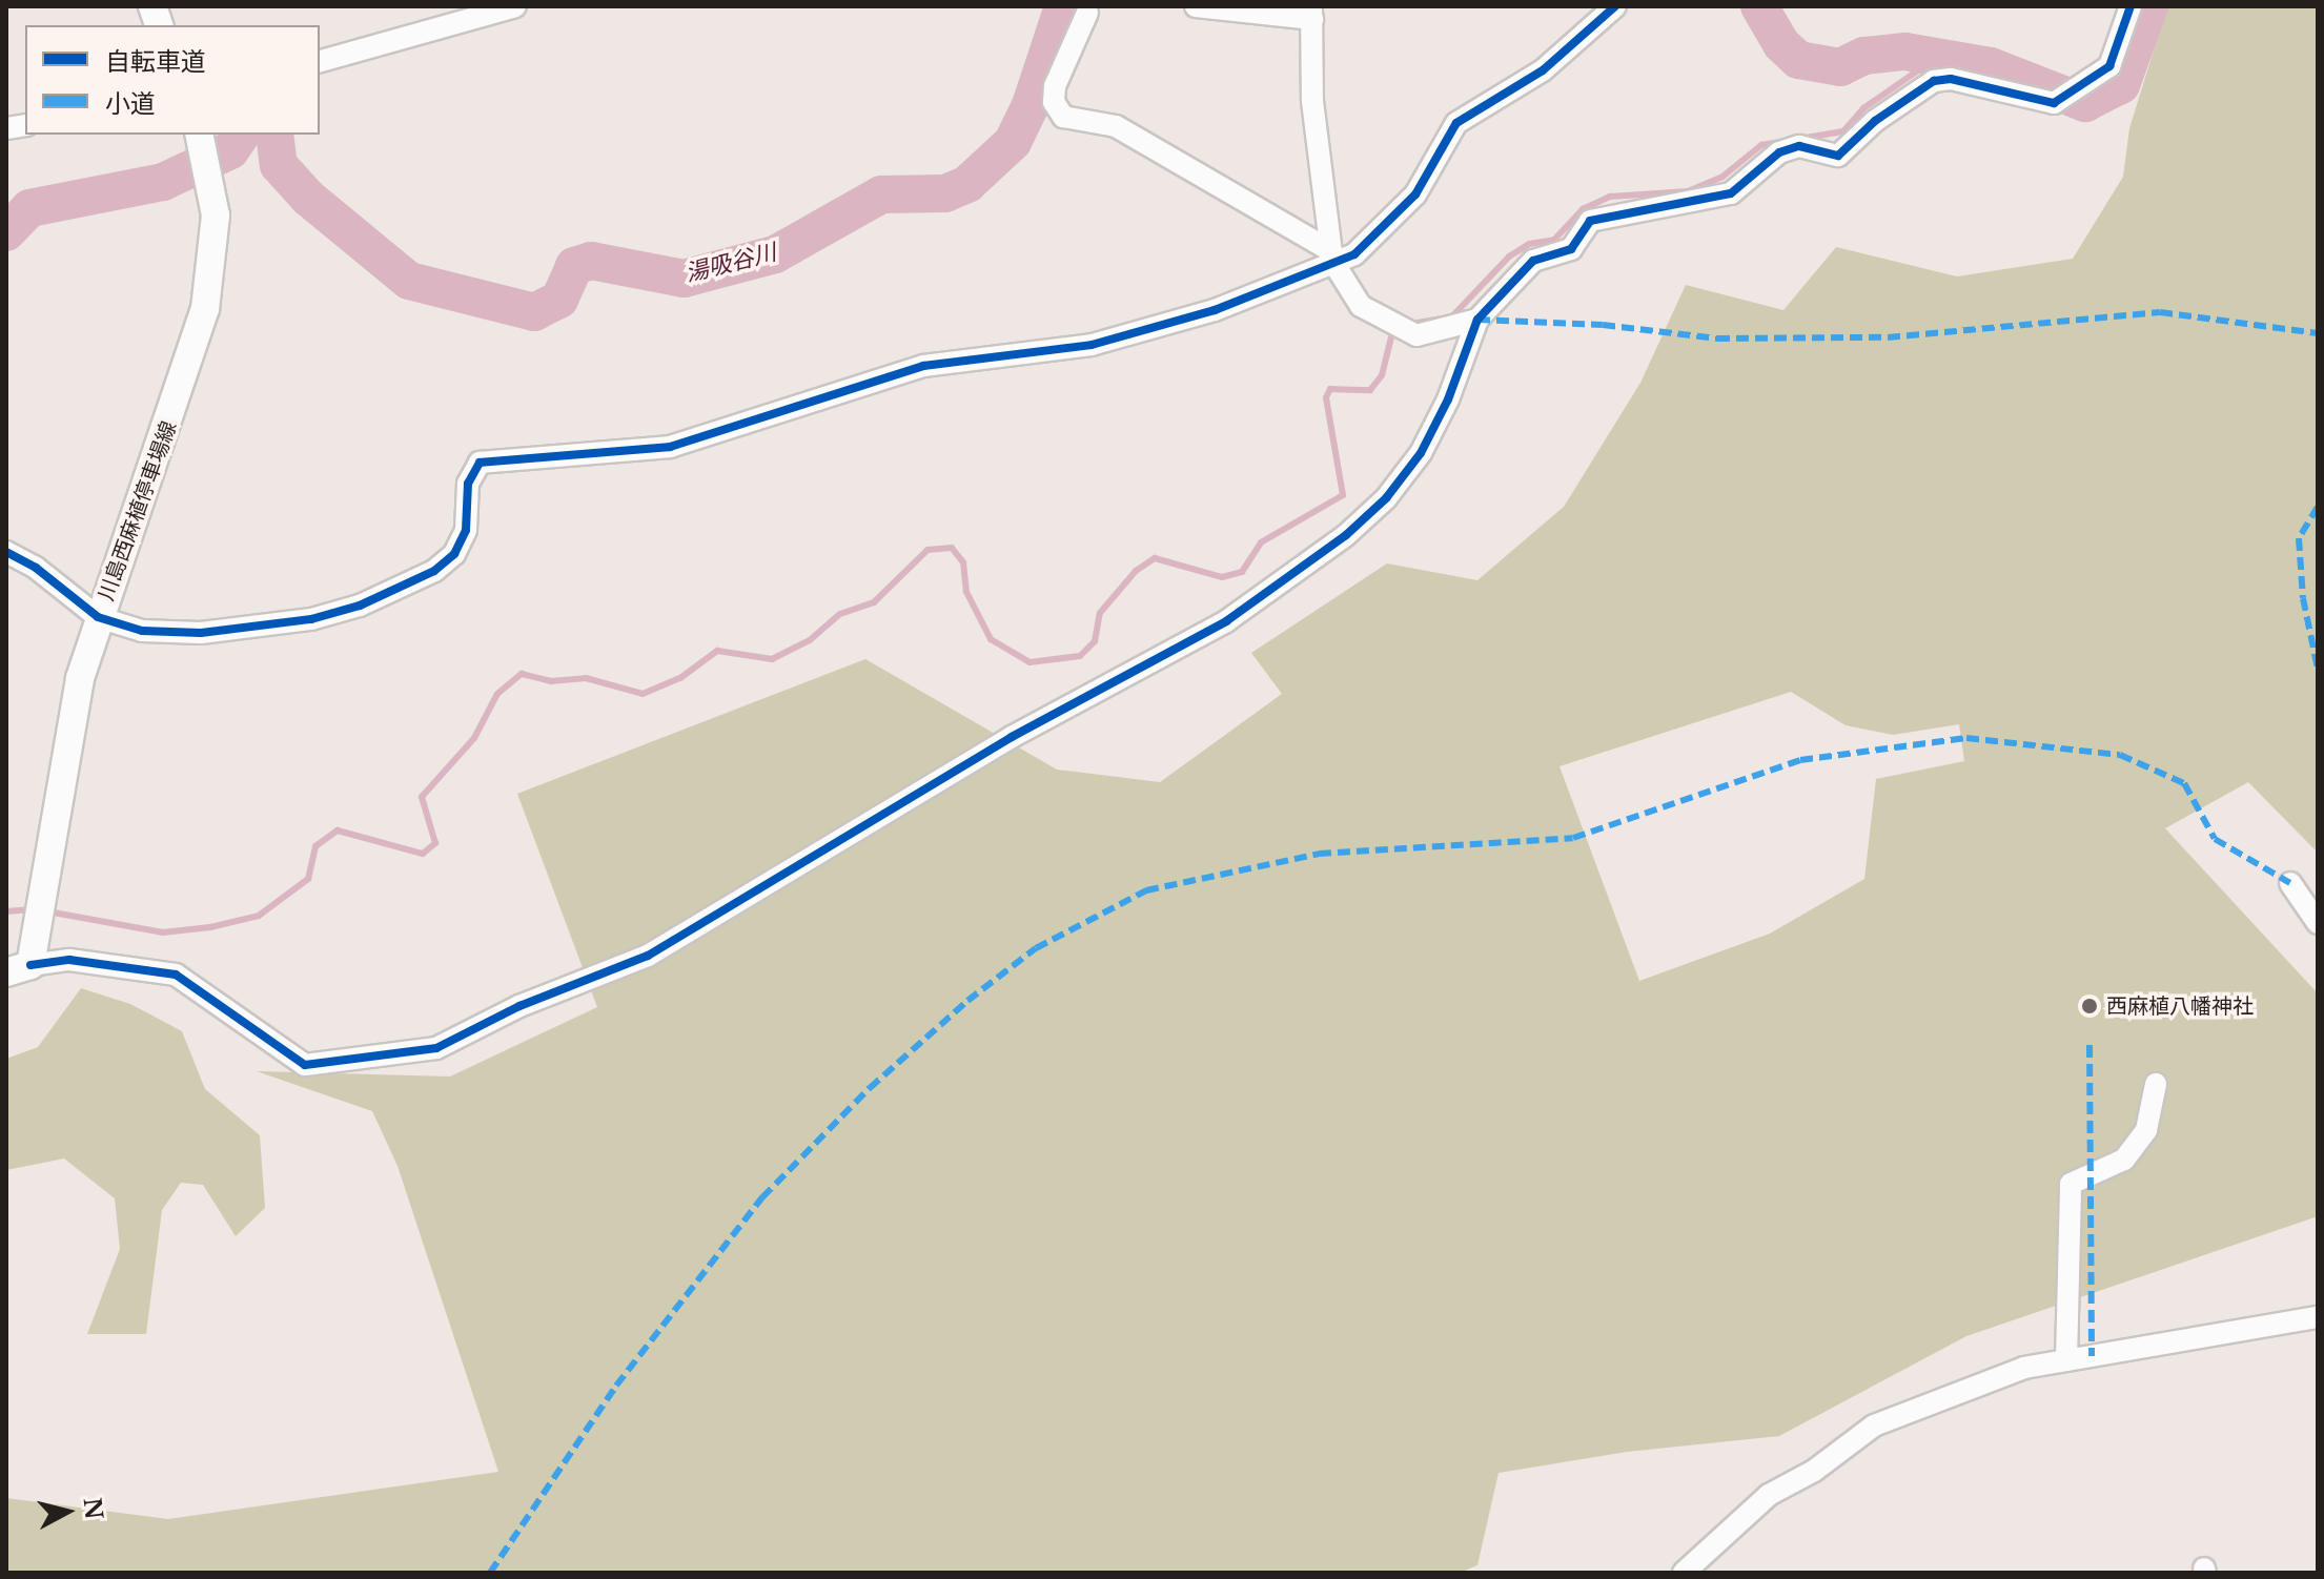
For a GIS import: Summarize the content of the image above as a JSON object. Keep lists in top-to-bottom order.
{
  "streets": {
    "main road": ["川島西麻植停車場線"]
  },
  "water": ["湯吸谷川"],
  "places": ["西麻植八幡神社"],
  "legend": ["自転車道", "小道"],
  "north": "right"
}
